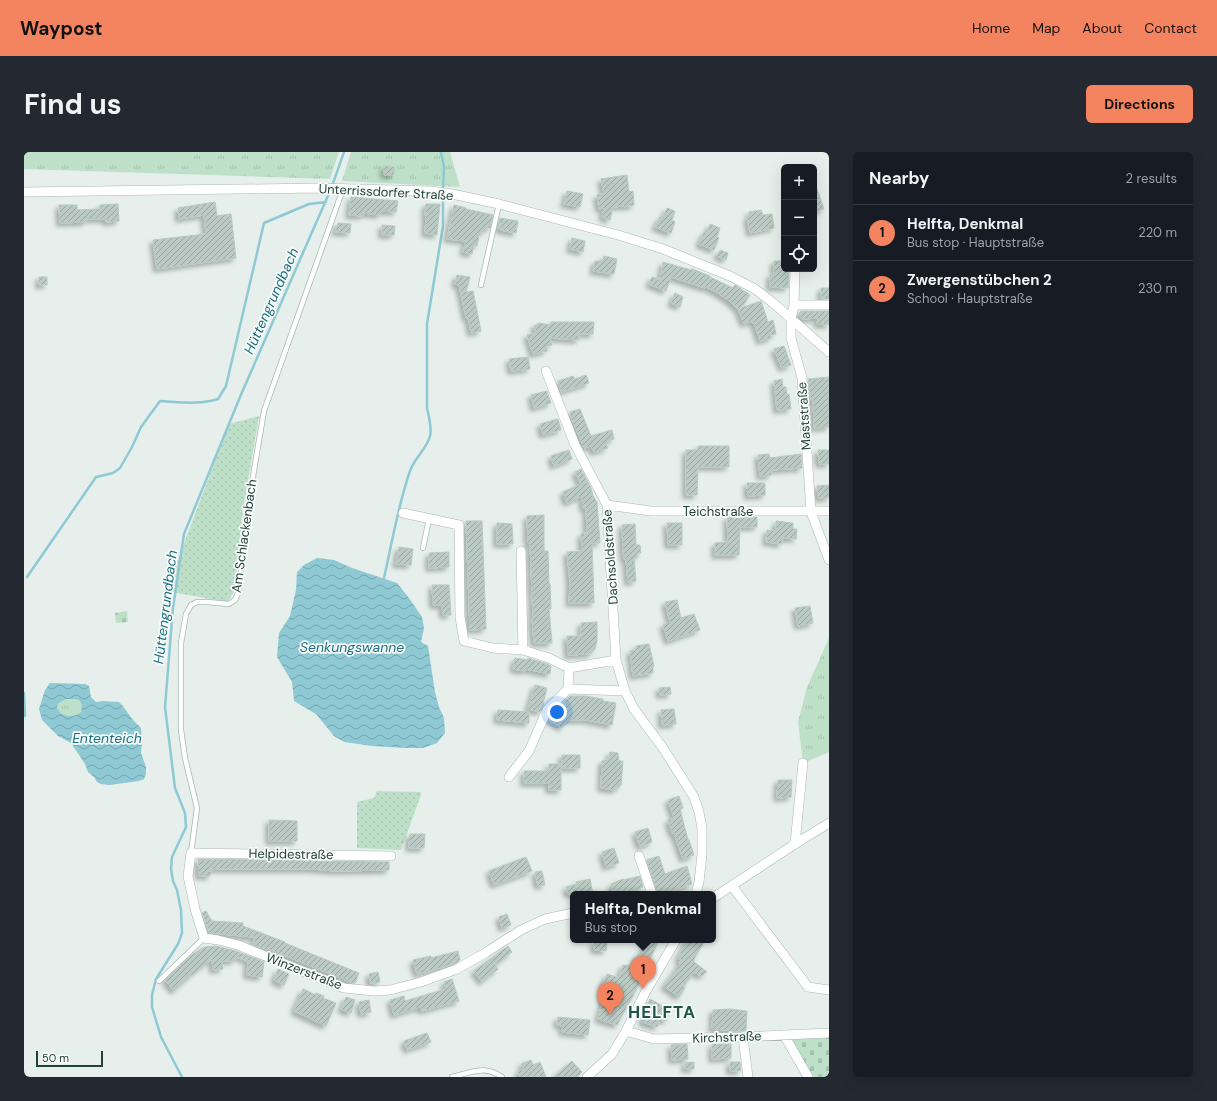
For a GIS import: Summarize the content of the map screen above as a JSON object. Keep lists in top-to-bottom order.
{
  "streets": {
    "street": [
      "Unterrissdorfer Straße",
      "Maststraße",
      "Teichstraße",
      "Dachsoldstraße",
      "Helpidestraße",
      "Winzerstraße",
      "Kirchstraße"
    ],
    "lane": ["Am Schlackenbach"]
  },
  "crossings": [
    ["Unterrissdorfer Straße", "Maststraße"],
    ["Unterrissdorfer Straße", "Am Schlackenbach"],
    ["Maststraße", "Teichstraße"],
    ["Teichstraße", "Dachsoldstraße"],
    ["Am Schlackenbach", "Helpidestraße"]
  ],
  "districts": ["HELFTA"],
  "water": ["Hüttengrundbach", "Senkungswanne", "Ententeich"],
  "scale_bar": "50 m",
  "page": {
    "header": "Waypost",
    "nav": [
      "Home",
      "Map",
      "About",
      "Contact"
    ],
    "buttons": "Directions",
    "title": "Find us",
    "heading": ["Nearby", "2 results"],
    "map_buttons": ["+", "−"],
    "list": [
      {
        "mark": "1",
        "name": "Helfta, Denkmal",
        "note": "Bus stop · Hauptstraße",
        "value": "220 m"
      },
      {
        "mark": "2",
        "name": "Zwergenstübchen 2",
        "note": "School · Hauptstraße",
        "value": "230 m"
      }
    ],
    "popup": ["Helfta, Denkmal", "Bus stop"],
    "pins": ["1", "2"],
    "scale": "50 m"
  }
}
